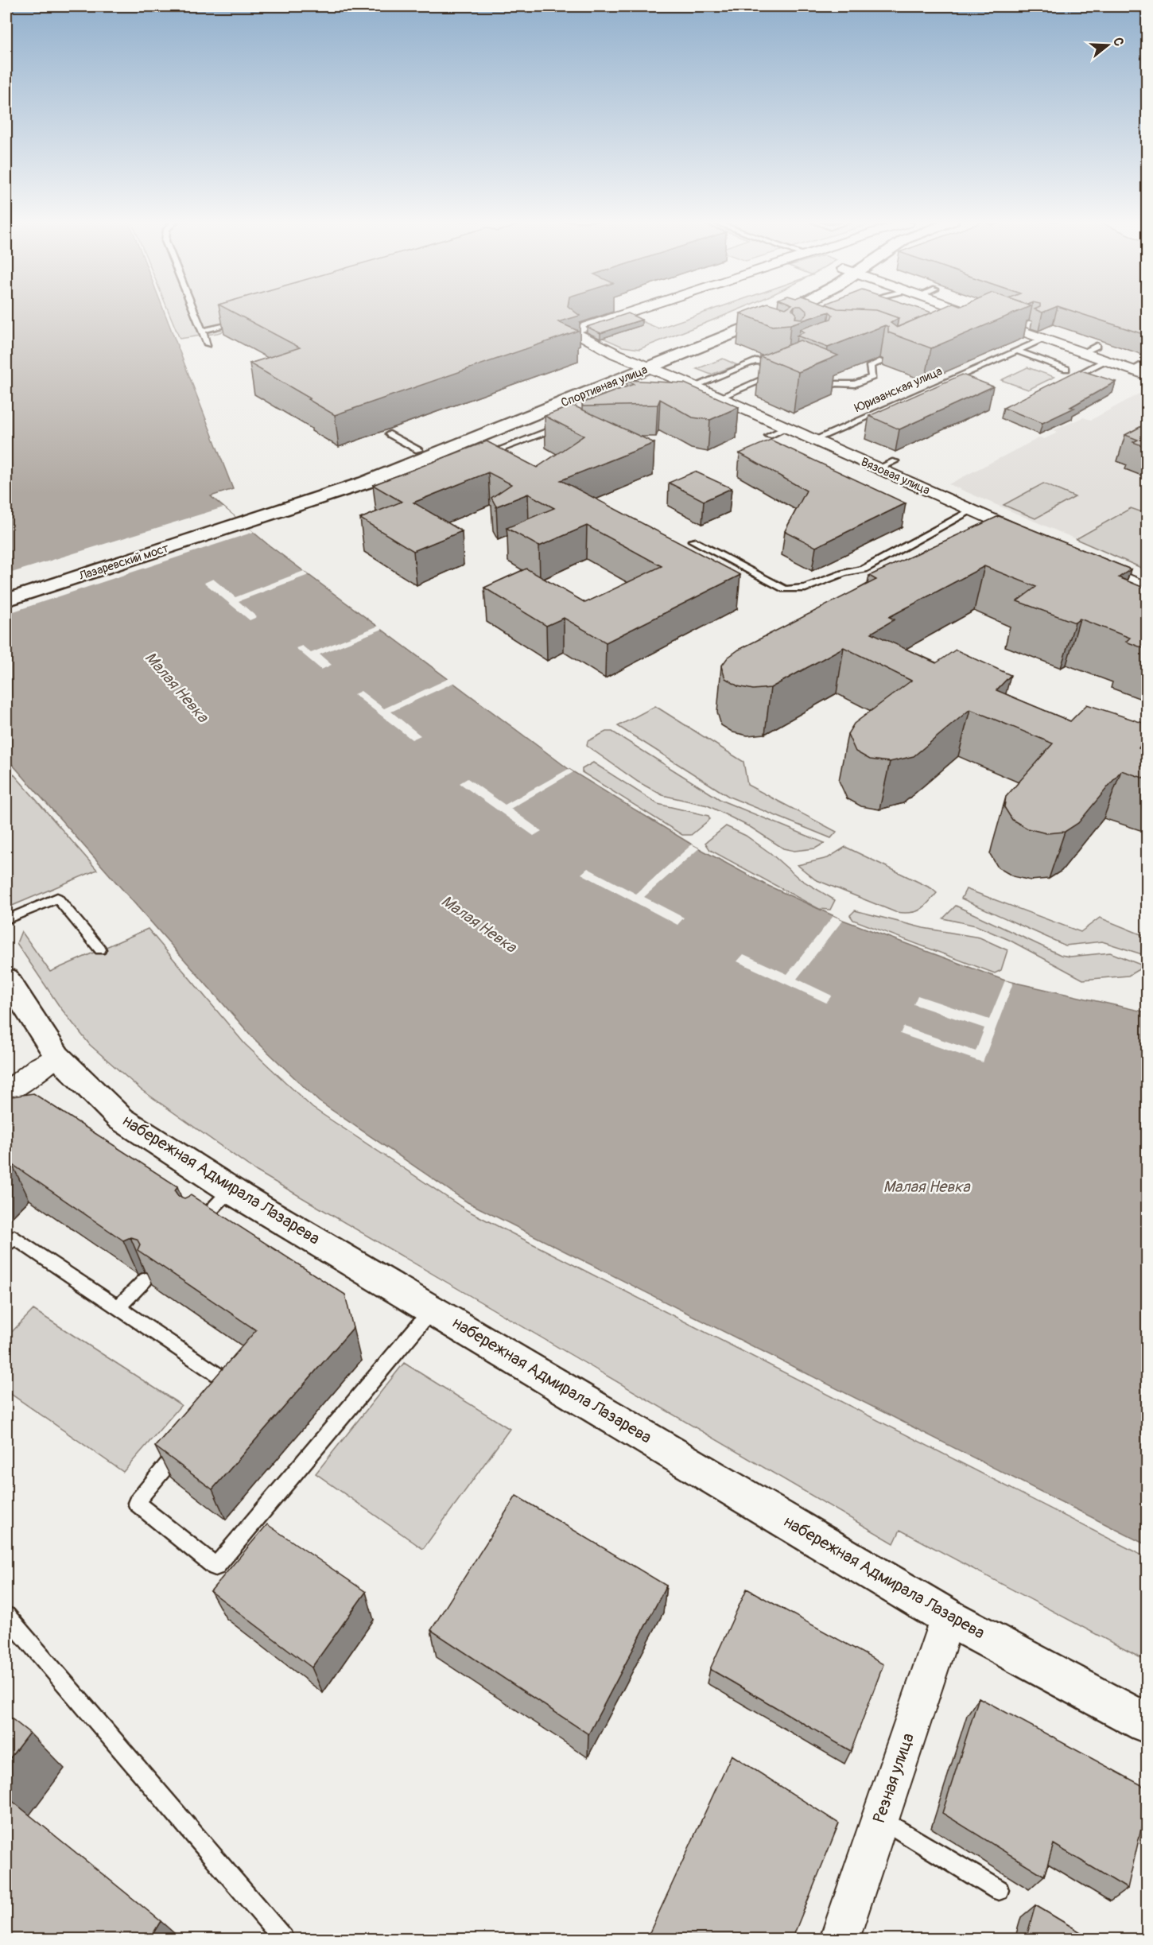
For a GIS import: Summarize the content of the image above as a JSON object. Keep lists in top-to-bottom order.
{
  "streets": {
    "street": [
      "Спортивная улица",
      "Вязовая улица",
      "Лазаревский мост",
      "набережная Адмирала Лазарева",
      "Резная улица"
    ],
    "lane": ["Юризанская улица"]
  },
  "crossings": [
    ["Спортивная улица", "Вязовая улица"],
    ["Спортивная улица", "Лазаревский мост"],
    ["Юризанская улица", "Вязовая улица"],
    ["набережная Адмирала Лазарева", "Резная улица"]
  ],
  "water": ["Малая Невка"],
  "north": "right"
}
